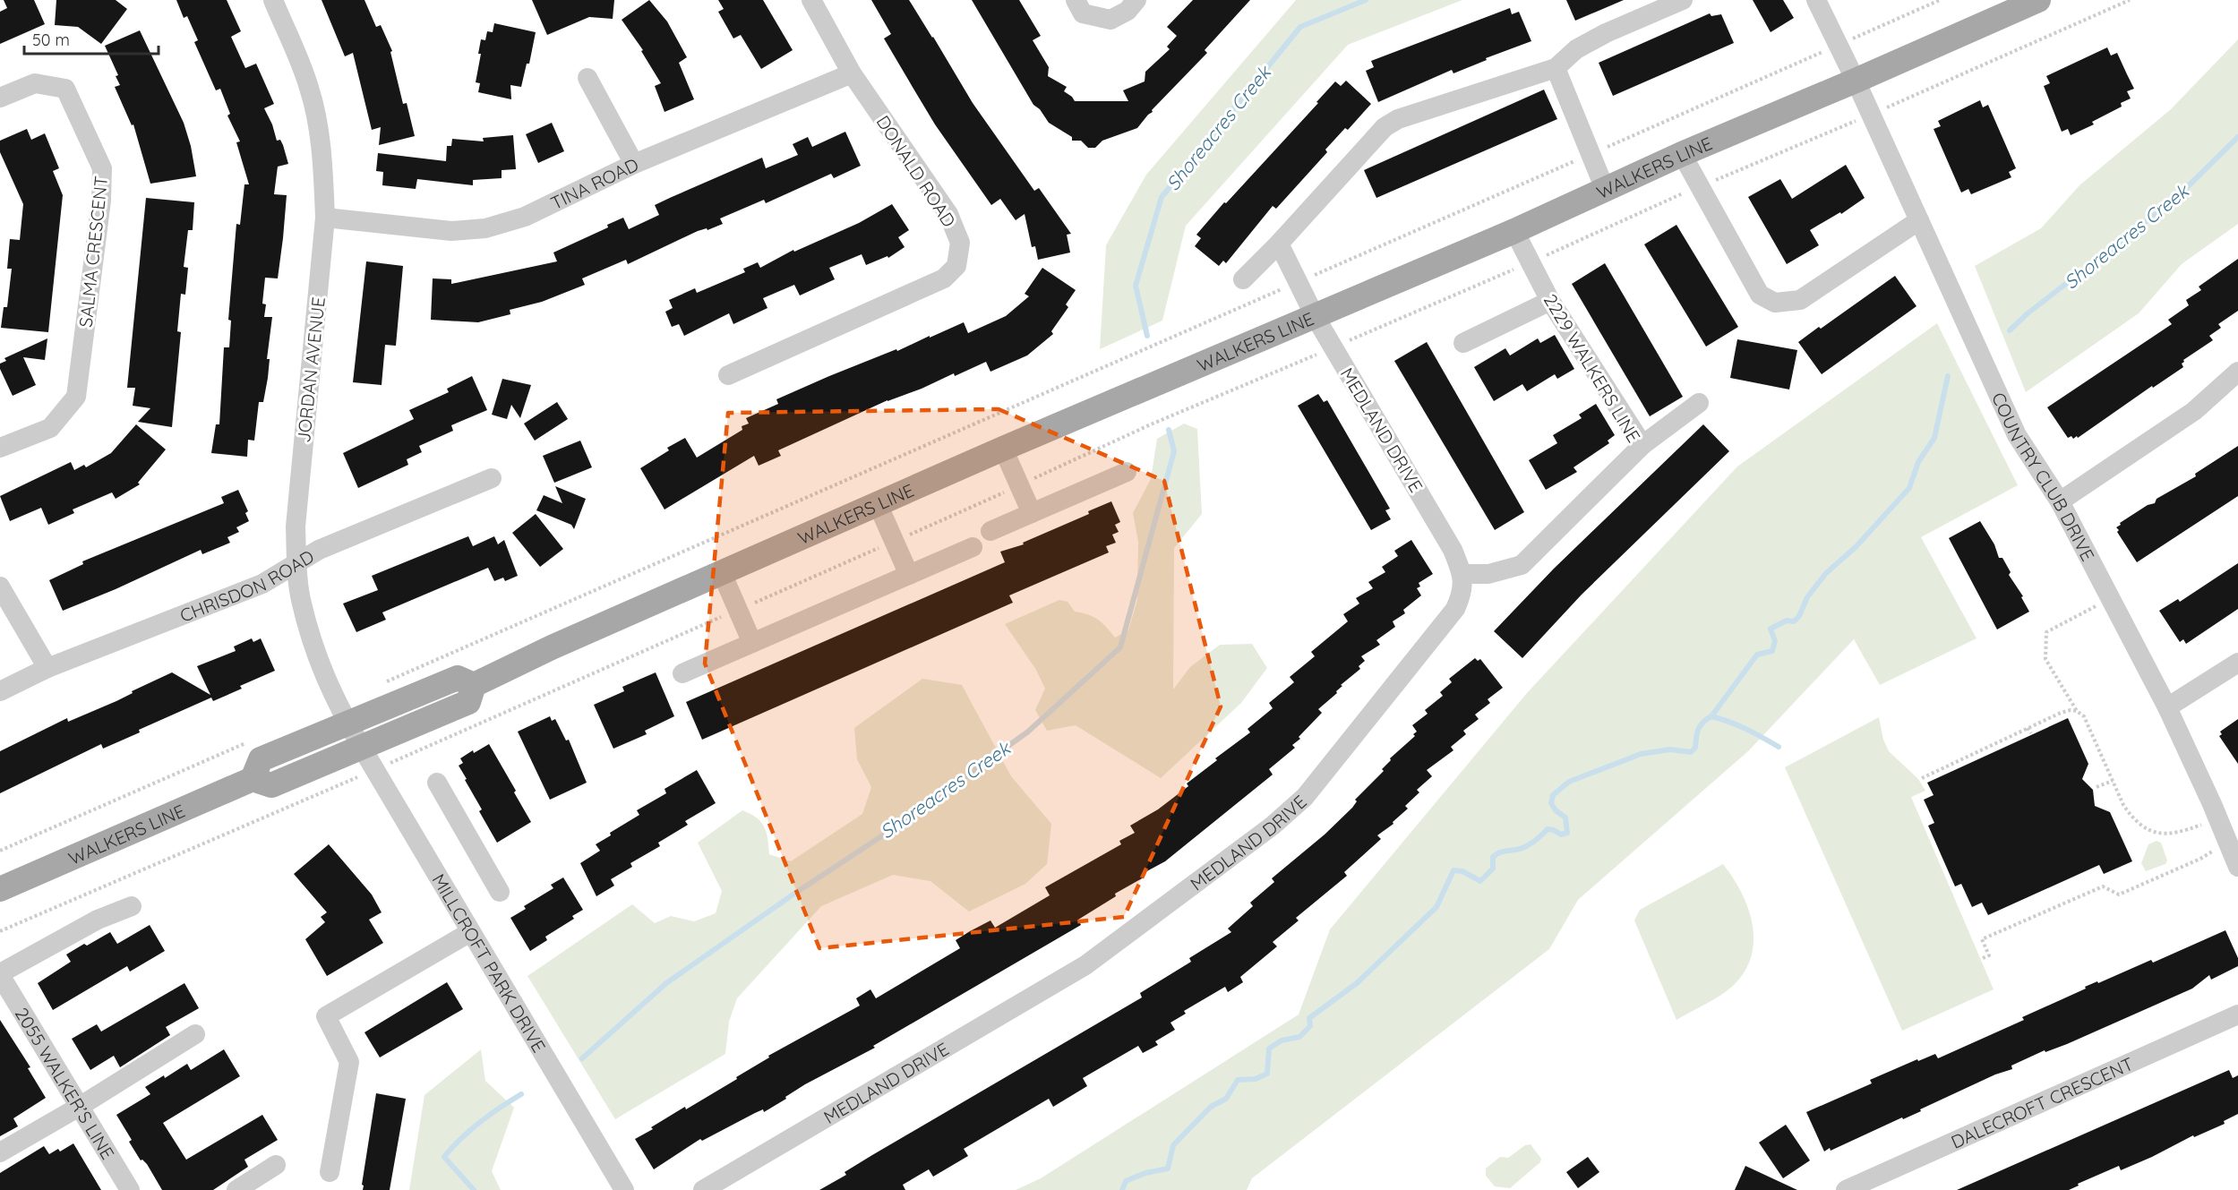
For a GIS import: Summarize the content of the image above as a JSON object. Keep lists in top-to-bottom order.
{
  "streets": {
    "main road": ["WALKERS LINE"],
    "street": [
      "DONALD ROAD",
      "TINA ROAD",
      "SALMA CRESCENT",
      "2229 WALKERS LINE",
      "JORDAN AVENUE",
      "MEDLAND DRIVE",
      "COUNTRY CLUB DRIVE",
      "CHRISDON ROAD",
      "MILLCROFT PARK DRIVE",
      "2055 WALKER’S LINE",
      "DALECROFT CRESCENT"
    ]
  },
  "crossings": [
    ["WALKERS LINE", "2229 WALKERS LINE"],
    ["WALKERS LINE", "JORDAN AVENUE"],
    ["WALKERS LINE", "MEDLAND DRIVE"],
    ["WALKERS LINE", "COUNTRY CLUB DRIVE"],
    ["WALKERS LINE", "MILLCROFT PARK DRIVE"],
    ["DONALD ROAD", "TINA ROAD"],
    ["TINA ROAD", "JORDAN AVENUE"],
    ["2229 WALKERS LINE", "MEDLAND DRIVE"],
    ["JORDAN AVENUE", "CHRISDON ROAD"],
    ["JORDAN AVENUE", "MILLCROFT PARK DRIVE"]
  ],
  "water": ["Shoreacres Creek"],
  "scale_bar": "50 m"
}
